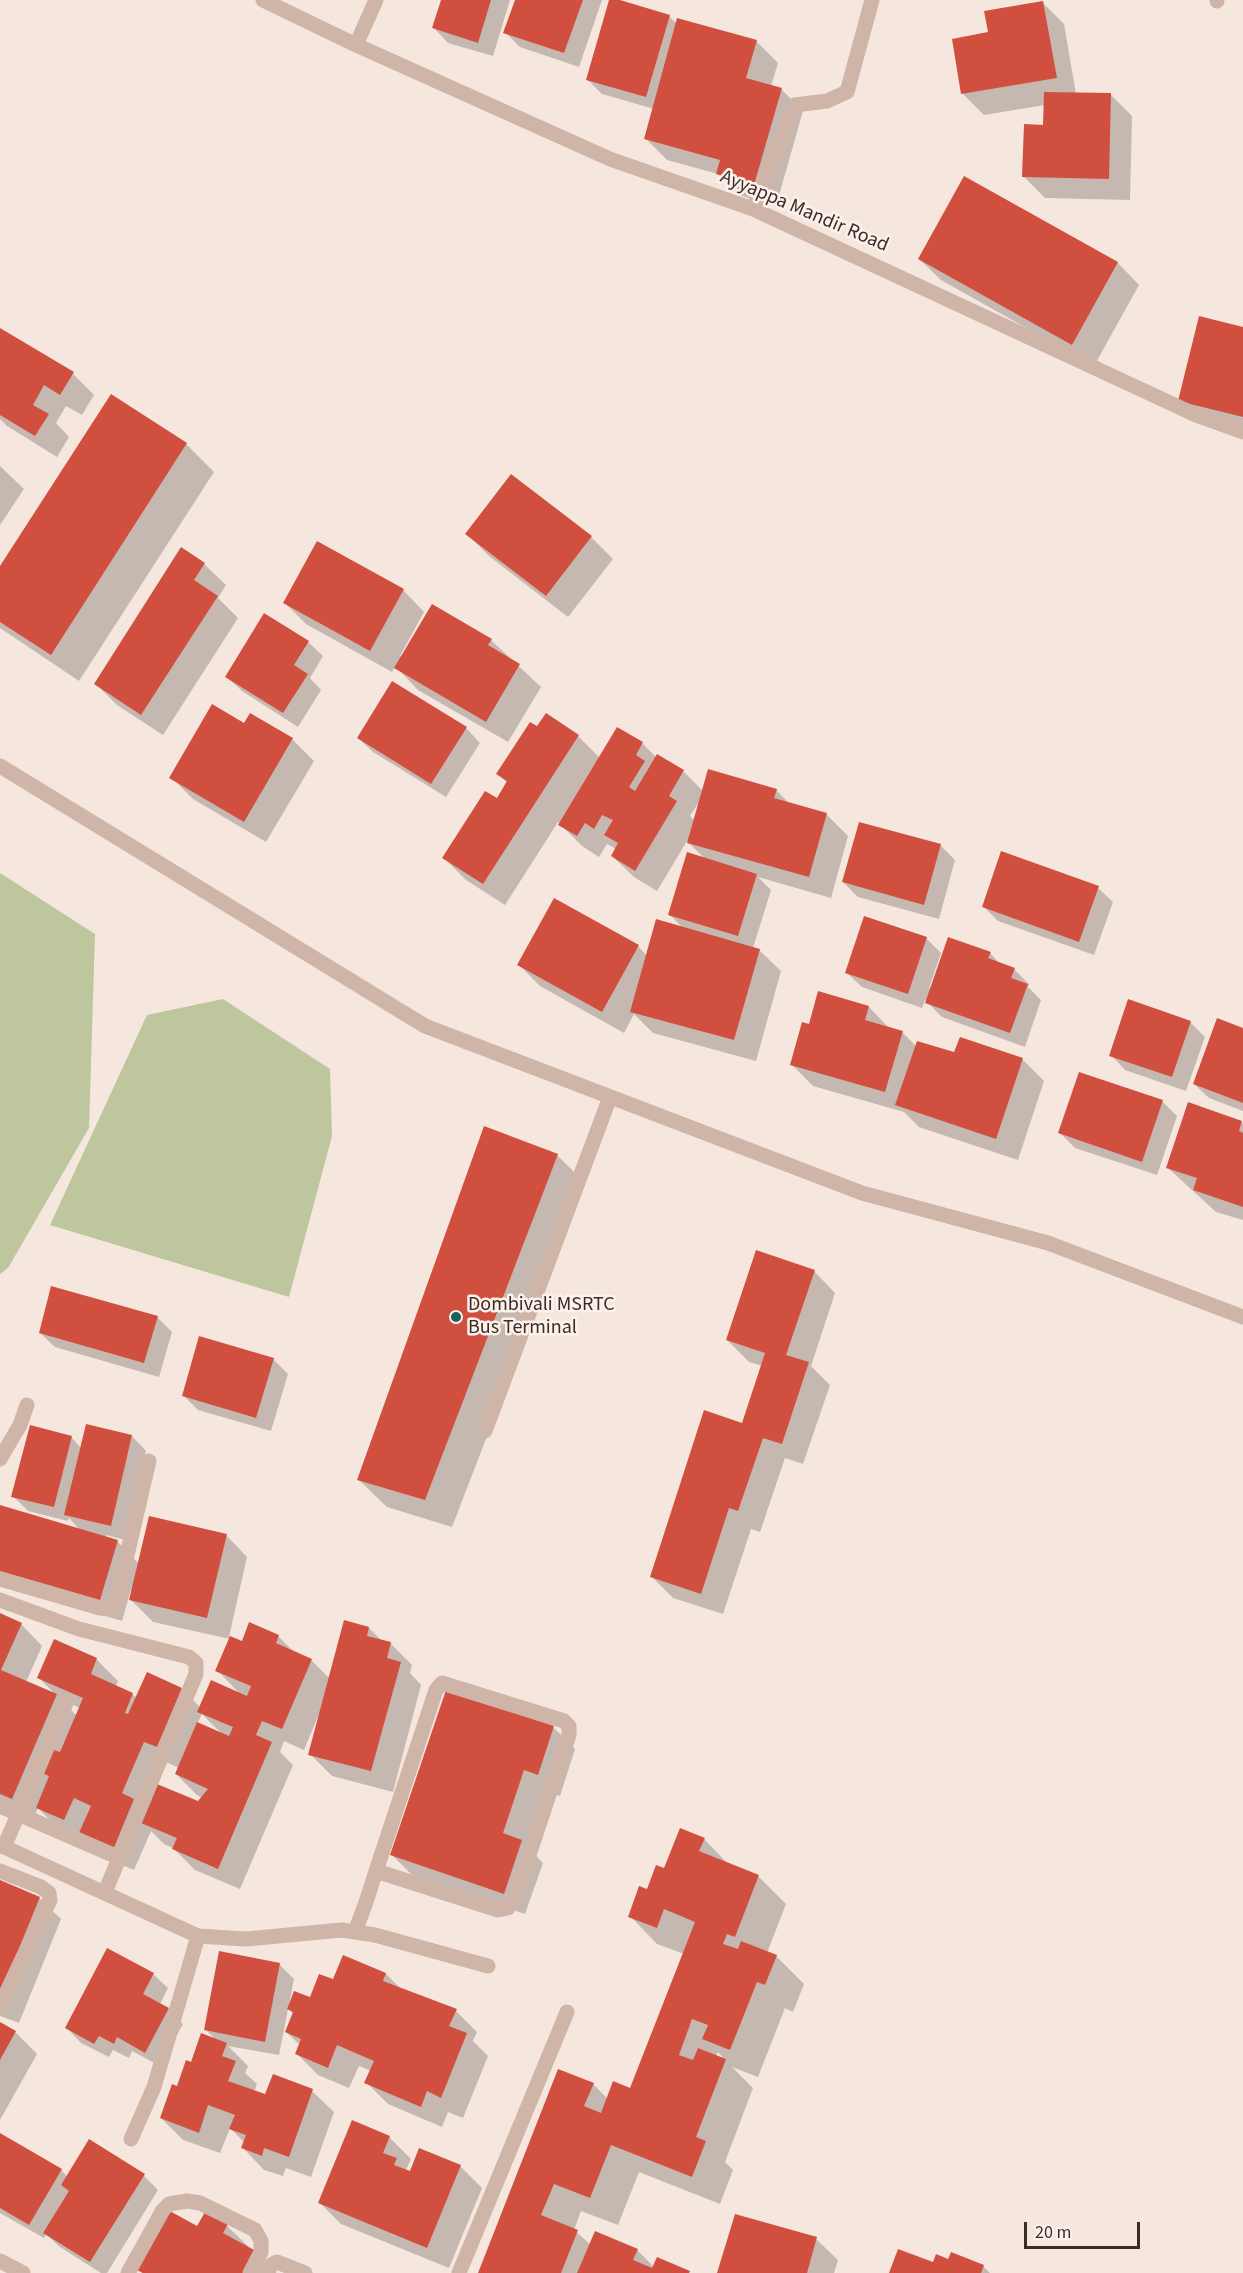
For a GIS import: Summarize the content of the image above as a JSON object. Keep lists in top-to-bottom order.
{
  "streets": {
    "street": ["Ayyappa Mandir Road"]
  },
  "places": ["Dombivali MSRTC Bus Terminal"],
  "scale_bar": "20 m"
}
